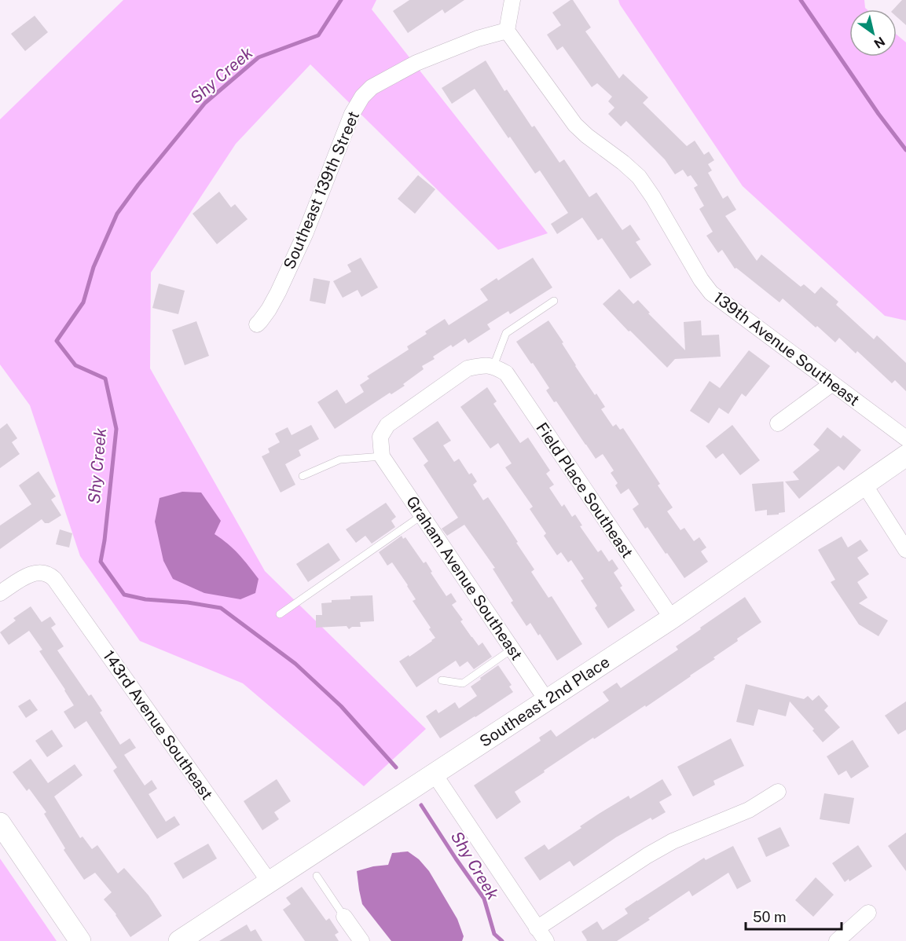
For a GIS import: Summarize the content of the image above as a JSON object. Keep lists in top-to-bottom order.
{
  "streets": {
    "street": [
      "Southeast 139th Street",
      "139th Avenue Southeast",
      "Field Place Southeast",
      "Graham Avenue Southeast",
      "Southeast 2nd Place",
      "143rd Avenue Southeast"
    ]
  },
  "crossings": [
    ["Southeast 139th Street", "139th Avenue Southeast"],
    ["Field Place Southeast", "Southeast 2nd Place"],
    ["Graham Avenue Southeast", "Southeast 2nd Place"],
    ["Southeast 2nd Place", "143rd Avenue Southeast"]
  ],
  "water": ["Shy Creek"],
  "scale_bar": "50 m",
  "north": "bottom right"
}
